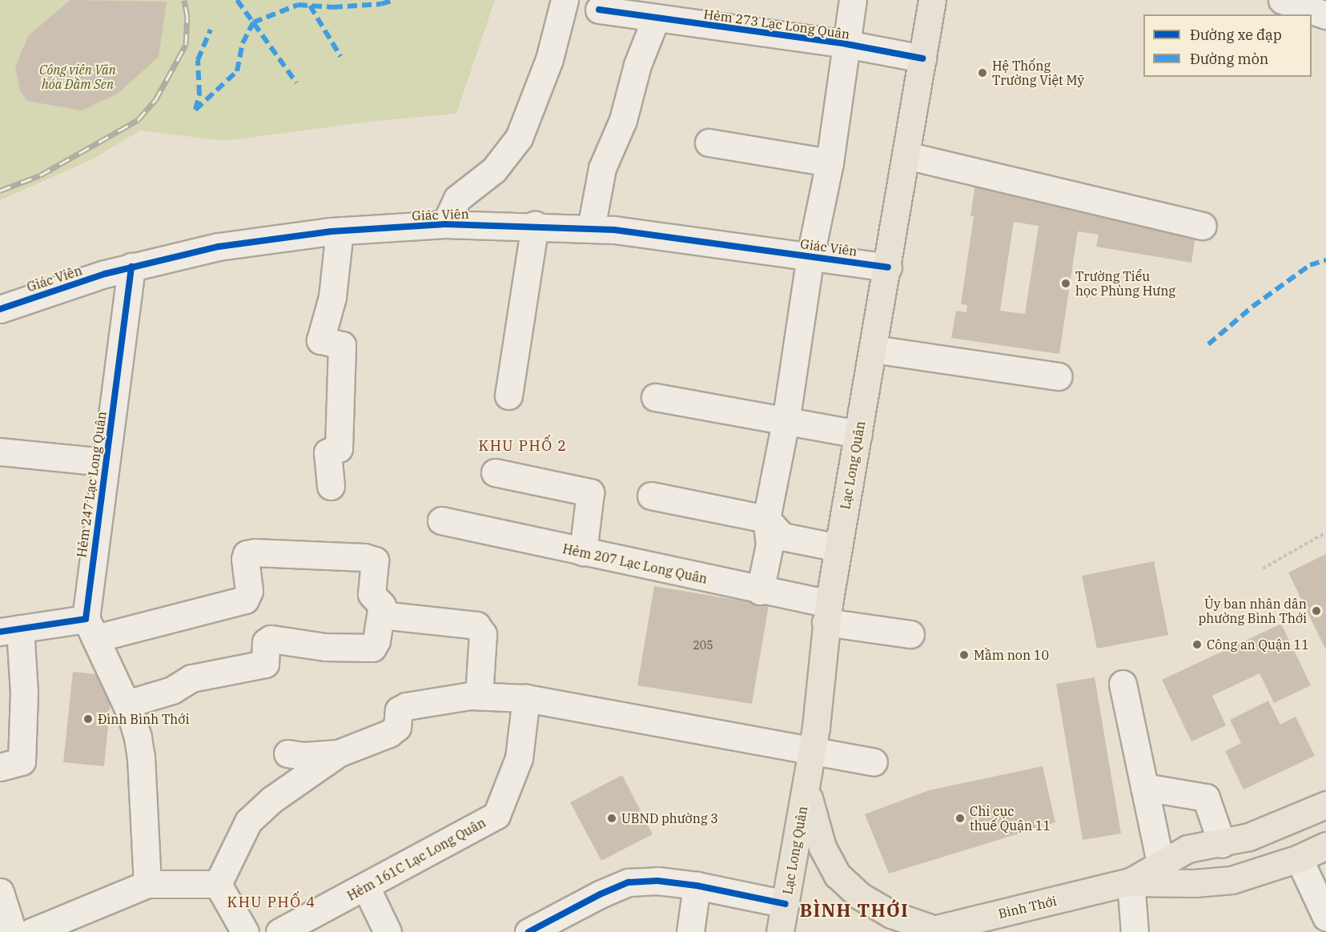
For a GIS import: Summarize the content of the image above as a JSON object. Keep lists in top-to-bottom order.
{
  "streets": {
    "main road": ["Lạc Long Quân", "Bình Thới"],
    "street": [
      "Hẻm 273 Lạc Long Quân",
      "Giác Viên",
      "Hẻm 247 Lạc Long Quân",
      "Hẻm 207 Lạc Long Quân",
      "Hẻm 161C Lạc Long Quân"
    ]
  },
  "crossings": [
    ["Hẻm 273 Lạc Long Quân", "Lạc Long Quân"],
    ["Giác Viên", "Lạc Long Quân"],
    ["Giác Viên", "Hẻm 247 Lạc Long Quân"],
    ["Lạc Long Quân", "Hẻm 207 Lạc Long Quân"]
  ],
  "districts": ["KHU PHỐ 2", "KHU PHỐ 4", "BÌNH THỚI"],
  "parks": ["Công viên Văn hóa Đầm Sen"],
  "places": [
    "Hệ Thống Trường Việt Mỹ",
    "Trường Tiểu học Phùng Hưng",
    "Ủy ban nhân dân phường Bình Thới",
    "Công an Quận 11",
    "Mầm non 10",
    "Đình Bình Thới",
    "UBND phường 3",
    "Chi cục thuế Quận 11"
  ],
  "house_numbers": ["205"],
  "legend": ["Đường xe đạp", "Đường mòn"]
}
